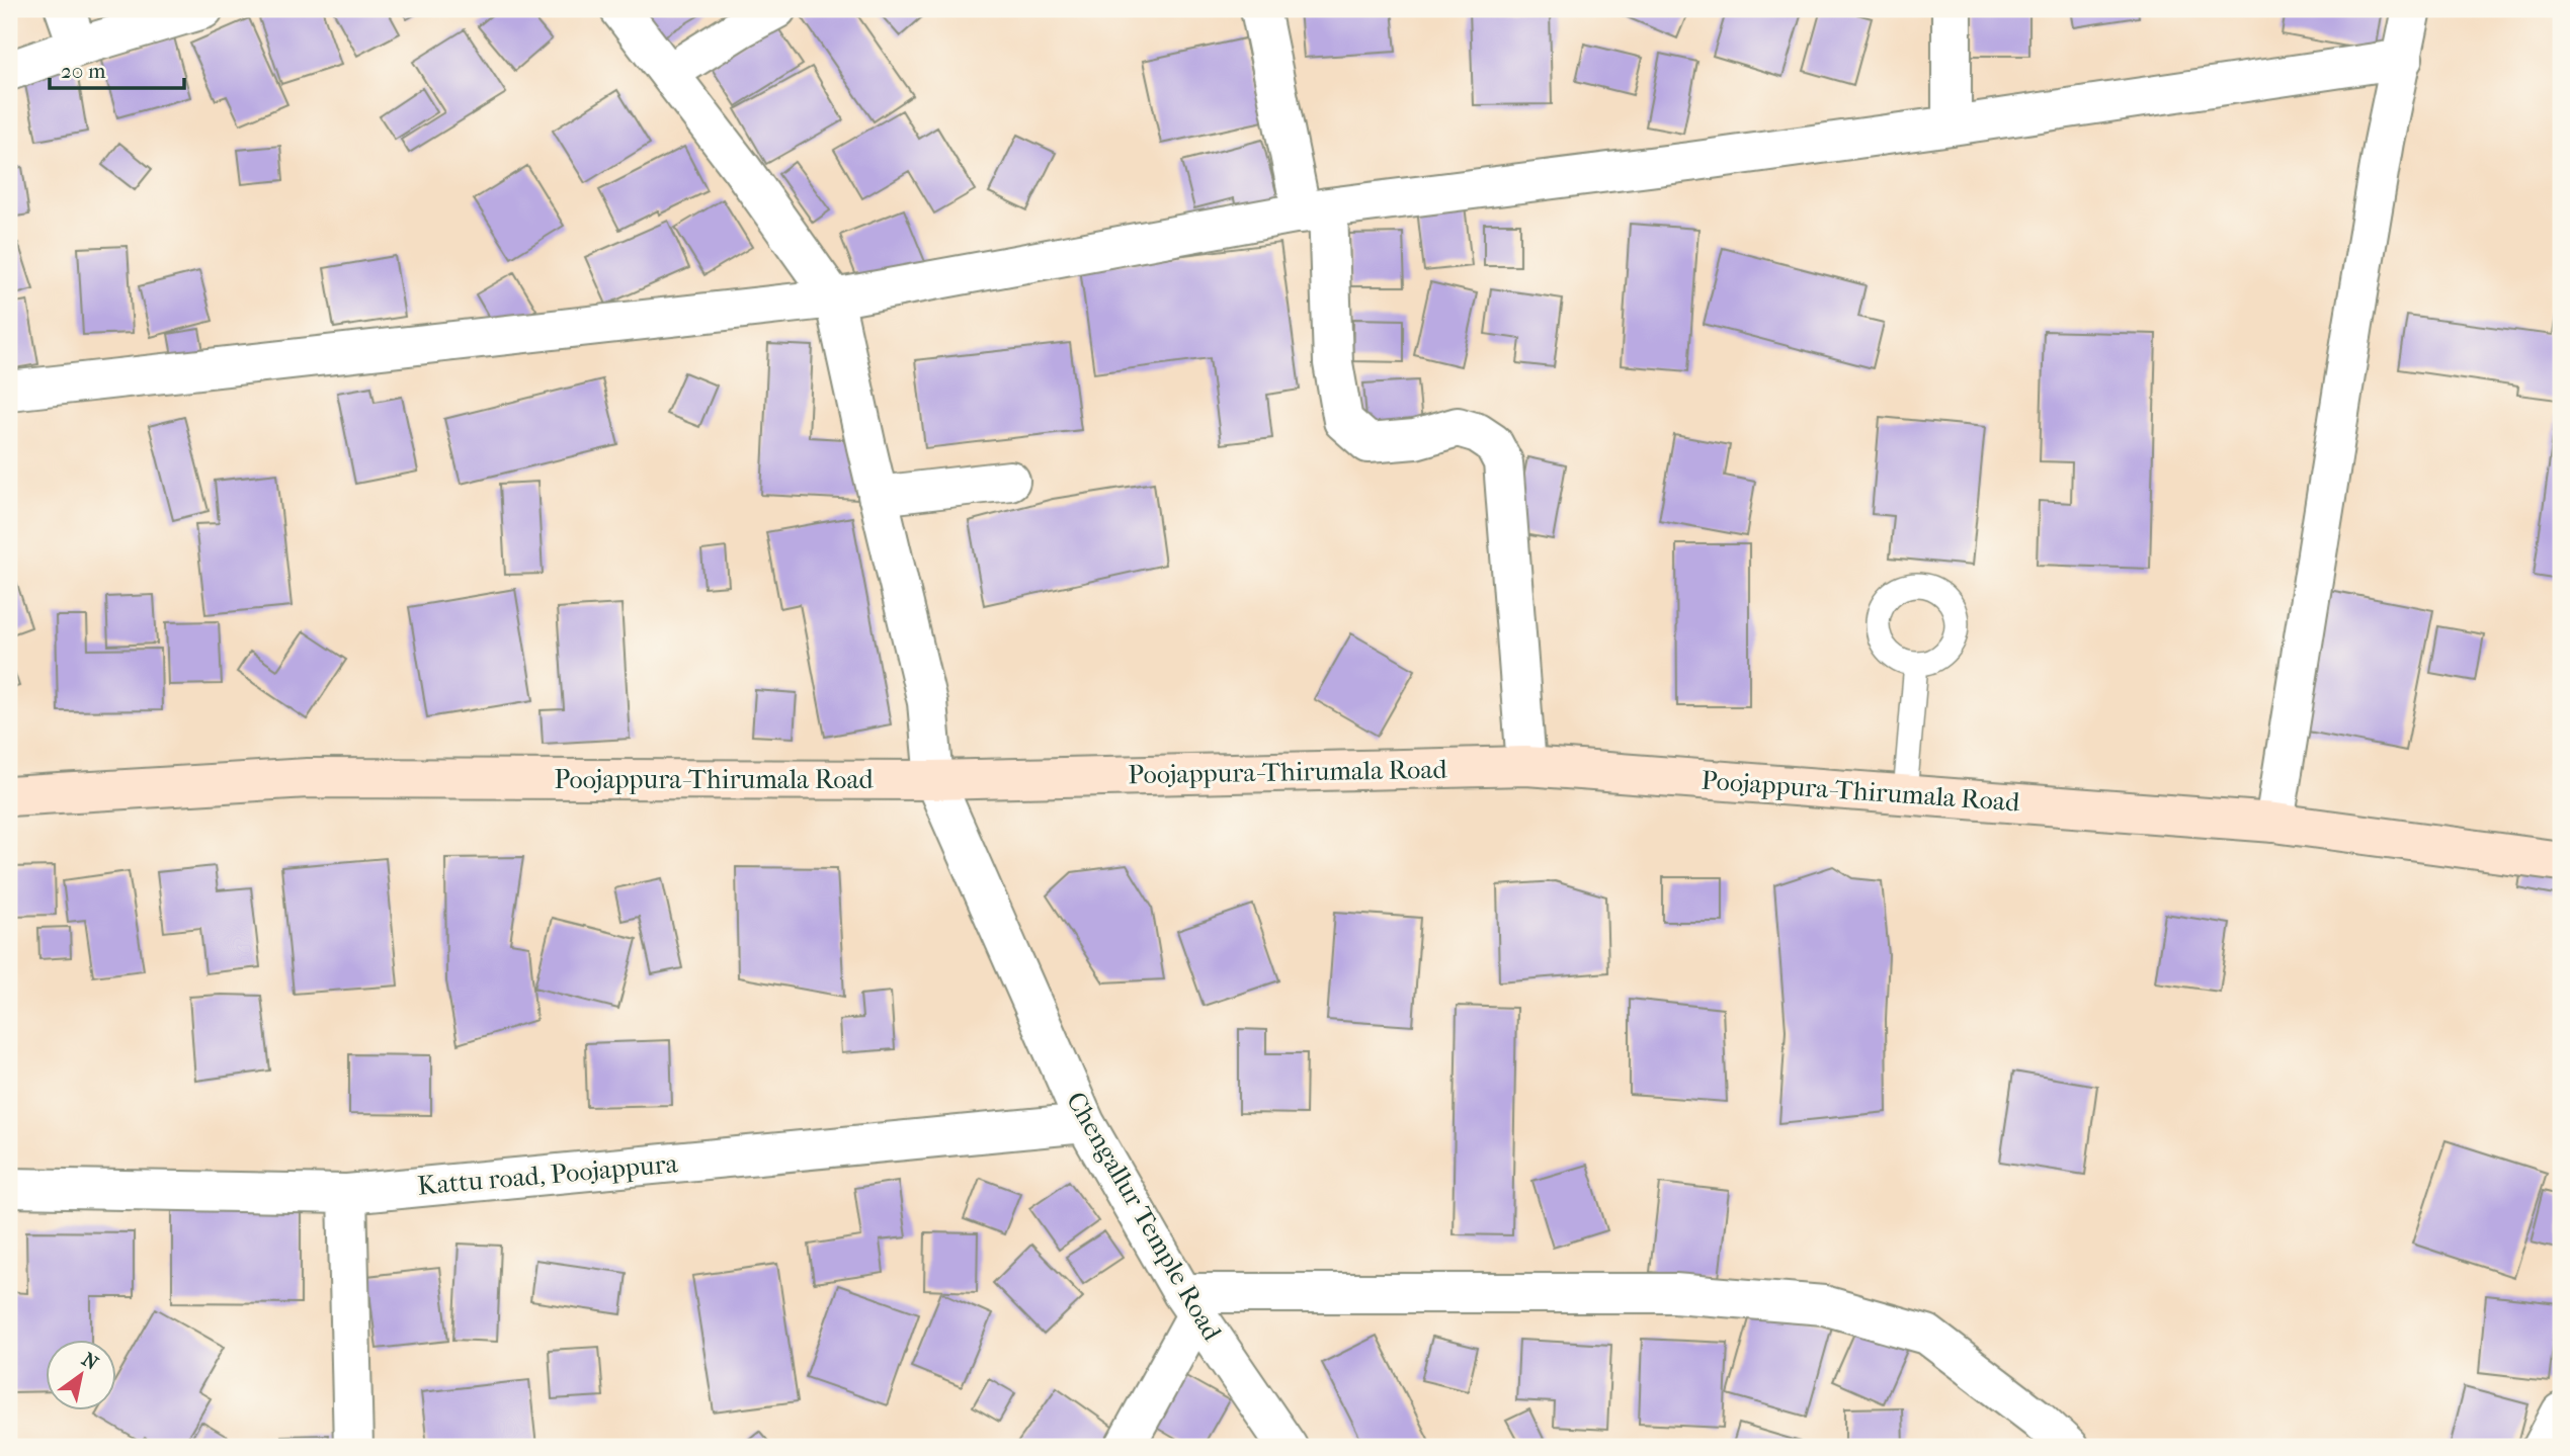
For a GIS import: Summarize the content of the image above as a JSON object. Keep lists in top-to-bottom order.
{
  "streets": {
    "main road": ["Poojappura-Thirumala Road"],
    "street": ["Kattu road, Poojappura", "Chengallur Temple Road"]
  },
  "crossings": [
    ["Poojappura-Thirumala Road", "Chengallur Temple Road"],
    ["Kattu road, Poojappura", "Chengallur Temple Road"]
  ],
  "scale_bar": "20 m",
  "north": "top right"
}
